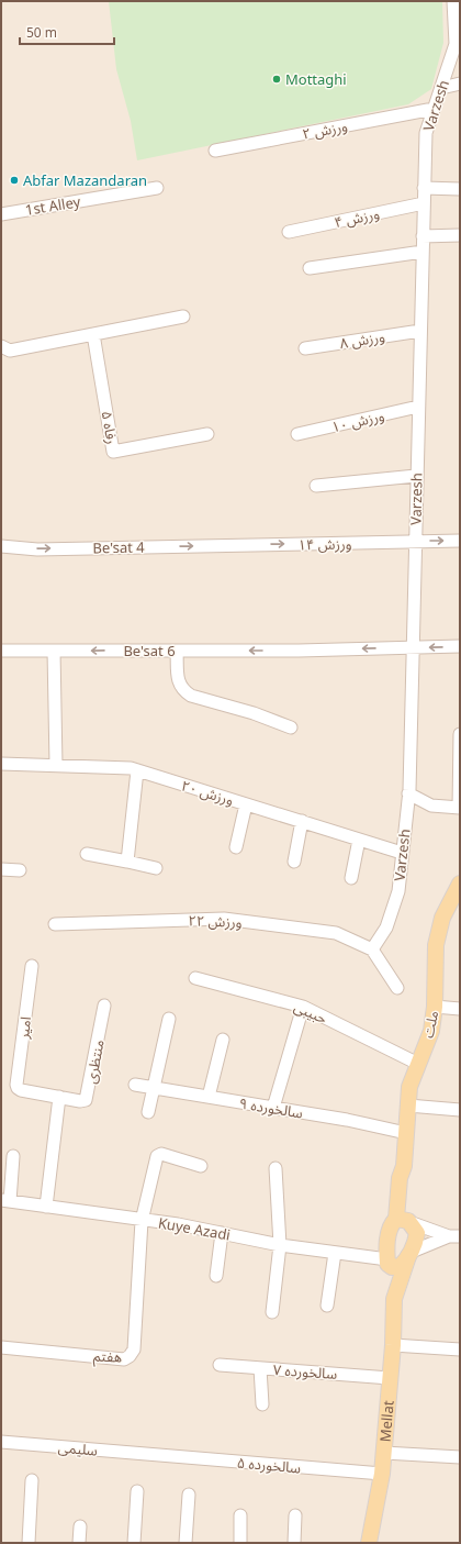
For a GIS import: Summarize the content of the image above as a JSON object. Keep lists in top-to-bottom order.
{
  "streets": {
    "main road": ["ملت", "Mellat"],
    "street": [
      "Varzesh",
      "ورزش ۲",
      "1st Alley",
      "ورزش ۴",
      "ورزش ۸",
      "ورزش ۱۰",
      "رفاه ۵",
      "ورزش ۱۴",
      "Be'sat 4",
      "Be'sat 6",
      "ورزش ۲۰",
      "ورزش ۲۲",
      "حبیبی",
      "امیر",
      "منتظری",
      "سالخورده ۹",
      "Kuye Azadi",
      "هفتم",
      "سالخورده ۷",
      "سلیمی",
      "سالخورده ۵"
    ]
  },
  "crossings": [
    ["Varzesh", "ورزش ۲"],
    ["Varzesh", "ورزش ۴"],
    ["Varzesh", "ورزش ۸"],
    ["Varzesh", "ورزش ۱۰"],
    ["Varzesh", "ورزش ۱۴"],
    ["Varzesh", "Be'sat 6"],
    ["Varzesh", "ورزش ۲۰"],
    ["Varzesh", "ورزش ۲۲"],
    ["ورزش ۱۴", "Be'sat 4"],
    ["حبیبی", "ملت"],
    ["ملت", "سالخورده ۹"],
    ["ملت", "Mellat"],
    ["امیر", "منتظری"],
    ["Kuye Azadi", "هفتم"],
    ["سالخورده ۷", "Mellat"],
    ["Mellat", "سالخورده ۵"],
    ["سلیمی", "سالخورده ۵"]
  ],
  "one_way": ["Be'sat 4", "Be'sat 6"],
  "places": ["Mottaghi", "Abfar Mazandaran"],
  "scale_bar": "50 m"
}
